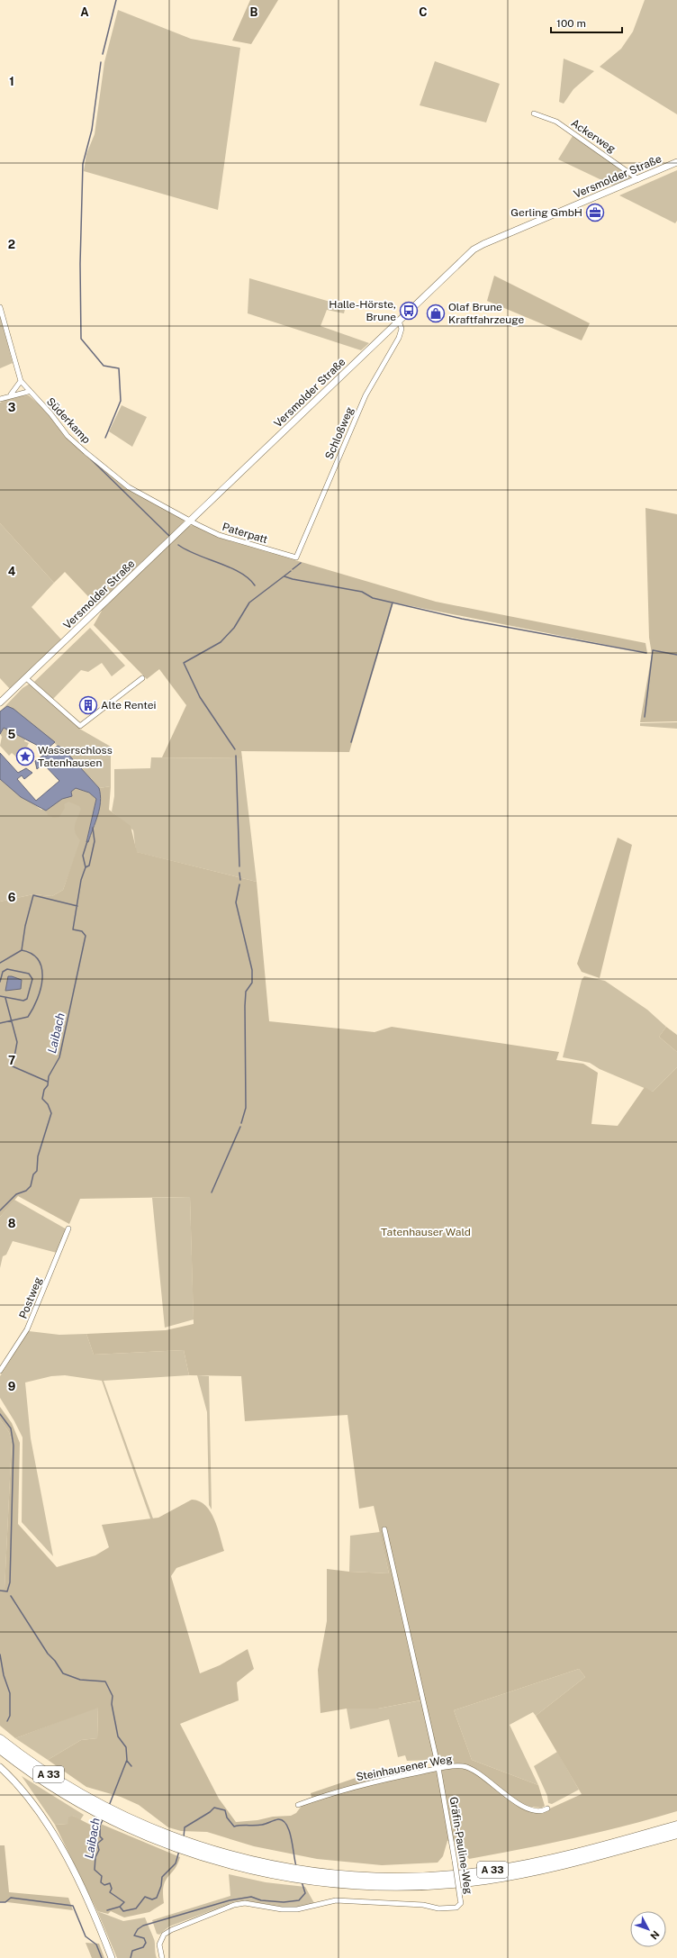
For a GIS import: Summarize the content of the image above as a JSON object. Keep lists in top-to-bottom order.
{
  "streets": {
    "highway": ["A 33"],
    "main road": ["Versmolder Straße"],
    "street": [
      "Ackerweg",
      "Süderkamp",
      "Schloßweg",
      "Paterpatt",
      "Postweg",
      "Steinhausener Weg",
      "Gräfin-Pauline-Weg"
    ]
  },
  "crossings": [
    ["Ackerweg", "Versmolder Straße"],
    ["Versmolder Straße", "Süderkamp"],
    ["Versmolder Straße", "Schloßweg"],
    ["Versmolder Straße", "Paterpatt"],
    ["Süderkamp", "Paterpatt"],
    ["Schloßweg", "Paterpatt"],
    ["Steinhausener Weg", "Gräfin-Pauline-Weg"]
  ],
  "water": ["Laibach"],
  "parks": ["Tatenhauser Wald"],
  "places": {
    "office": ["Gerling GmbH"],
    "bus stop": ["Halle-Hörste, Brune"],
    "shop": ["Olaf Brune Kraftfahrzeuge"],
    "building": ["Alte Rentei"],
    "place": ["Wasserschloss Tatenhausen"]
  },
  "scale_bar": "100 m",
  "north": "bottom right",
  "grid": {
    "columns": ["A", "B", "C"],
    "rows": [
      "1",
      "2",
      "3",
      "4",
      "5",
      "6",
      "7",
      "8",
      "9"
    ]
  }
}
